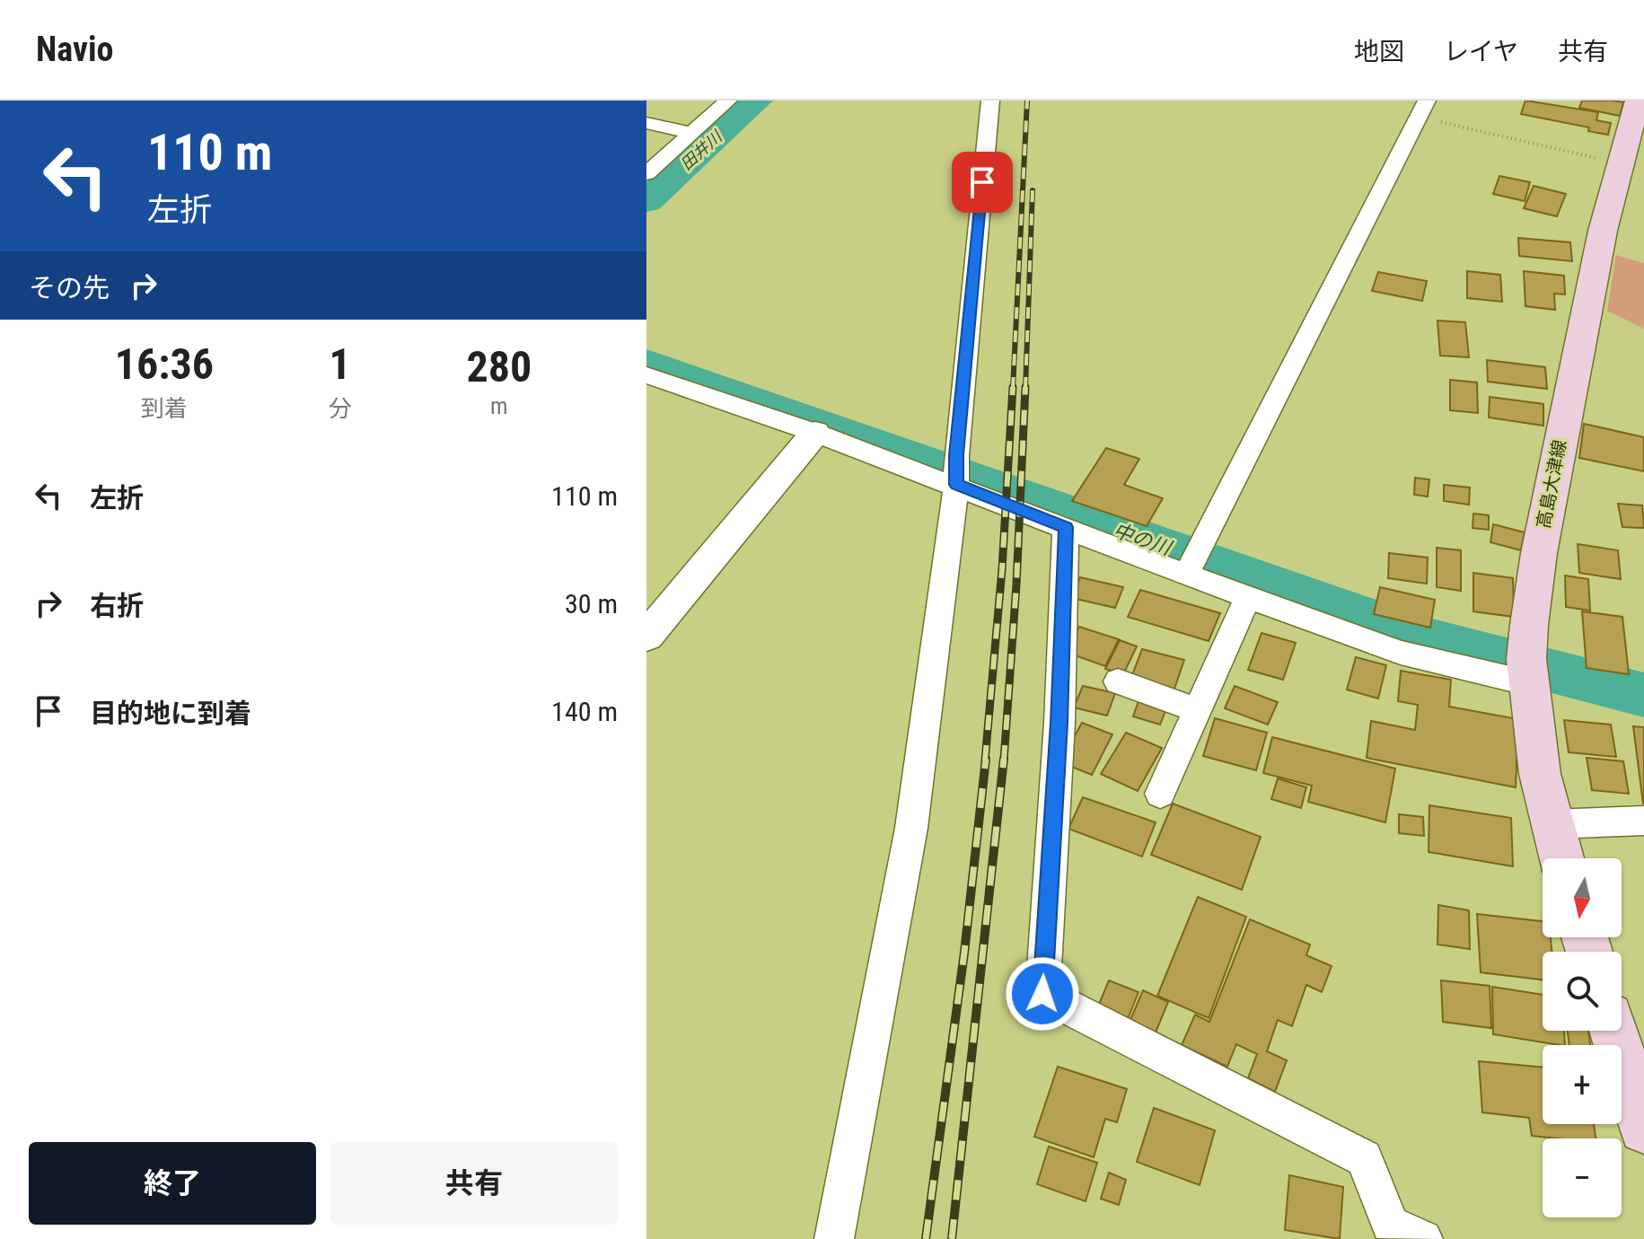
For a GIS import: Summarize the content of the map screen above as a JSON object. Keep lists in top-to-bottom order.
{
  "streets": {
    "main road": ["高島大津線"]
  },
  "water": ["田井川", "中の川"],
  "north": "bottom",
  "page": {
    "header": "Navio",
    "nav": ["地図", "レイヤ", "共有"],
    "turn": ["110 m", "左折"],
    "then": "その先",
    "eta": [
      "16:36",
      "到着",
      "1",
      "分",
      "280",
      "m"
    ],
    "list": [
      {
        "name": "左折",
        "value": "110 m"
      },
      {
        "name": "右折",
        "value": "30 m"
      },
      {
        "name": "目的地に到着",
        "value": "140 m"
      }
    ],
    "map_buttons": ["+", "−"],
    "buttons": ["終了", "共有"]
  }
}
